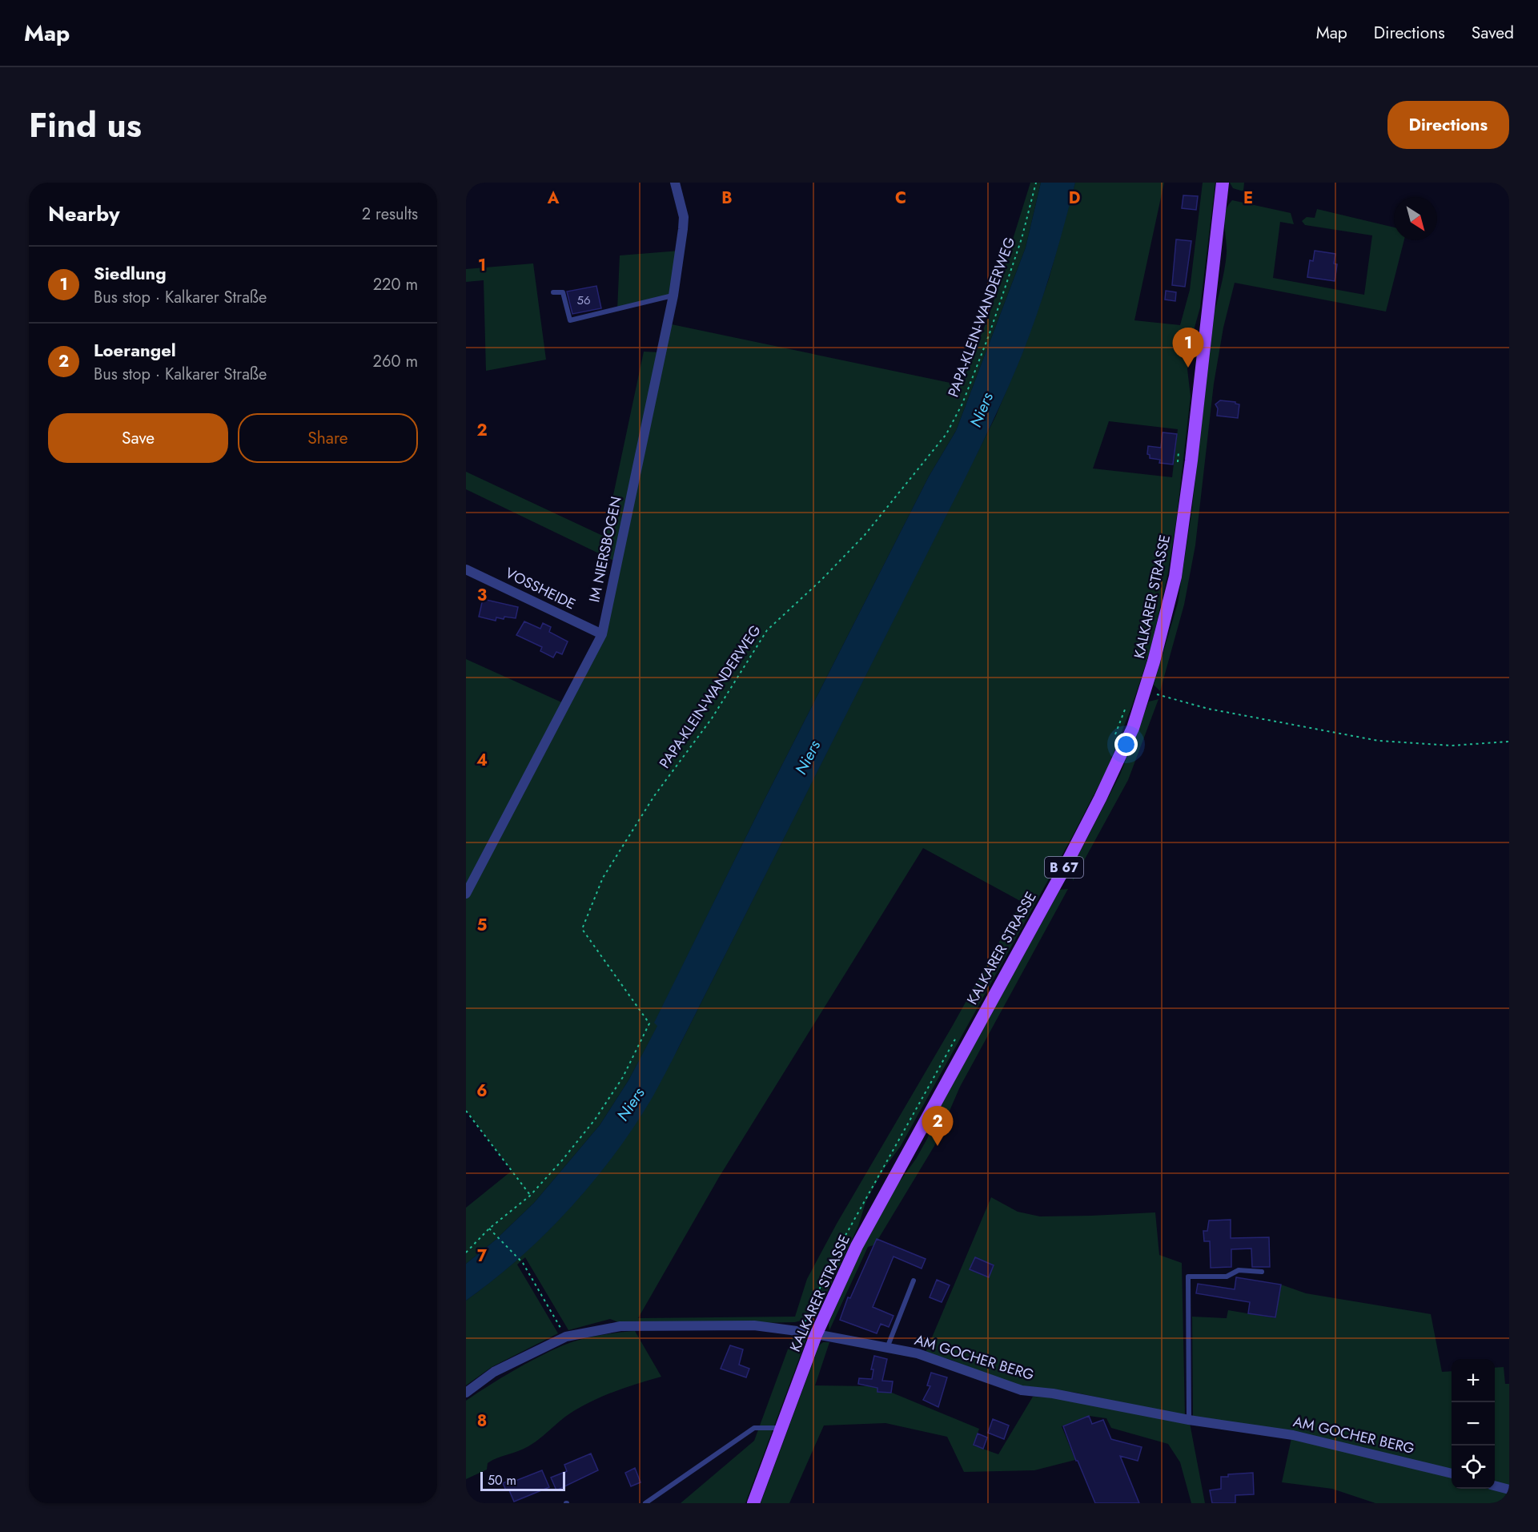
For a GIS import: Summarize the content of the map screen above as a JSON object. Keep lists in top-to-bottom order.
{
  "streets": {
    "main road": ["KALKARER STRASSE", "B 67"],
    "street": ["IM NIERSBOGEN", "VOSSHEIDE", "AM GOCHER BERG"],
    "path": ["PAPA-KLEIN-WANDERWEG"]
  },
  "crossings": [
    ["IM NIERSBOGEN", "VOSSHEIDE"],
    ["KALKARER STRASSE", "AM GOCHER BERG"]
  ],
  "water": ["Niers"],
  "house_numbers": ["56"],
  "scale_bar": "50 m",
  "north": "bottom right",
  "page": {
    "header": "Map",
    "nav": ["Map", "Directions", "Saved"],
    "title": "Find us",
    "buttons": [
      "Directions",
      ["Save", "Share"]
    ],
    "heading": ["Nearby", "2 results"],
    "list": [
      {
        "mark": "1",
        "name": "Siedlung",
        "note": "Bus stop · Kalkarer Straße",
        "value": "220 m"
      },
      {
        "mark": "2",
        "name": "Loerangel",
        "note": "Bus stop · Kalkarer Straße",
        "value": "260 m"
      }
    ],
    "pins": ["1", "2"],
    "map_buttons": ["+", "−"],
    "scale": "50 m"
  },
  "grid": {
    "columns": [
      "A",
      "B",
      "C",
      "D",
      "E"
    ],
    "rows": [
      "1",
      "2",
      "3",
      "4",
      "5",
      "6",
      "7",
      "8"
    ]
  }
}
